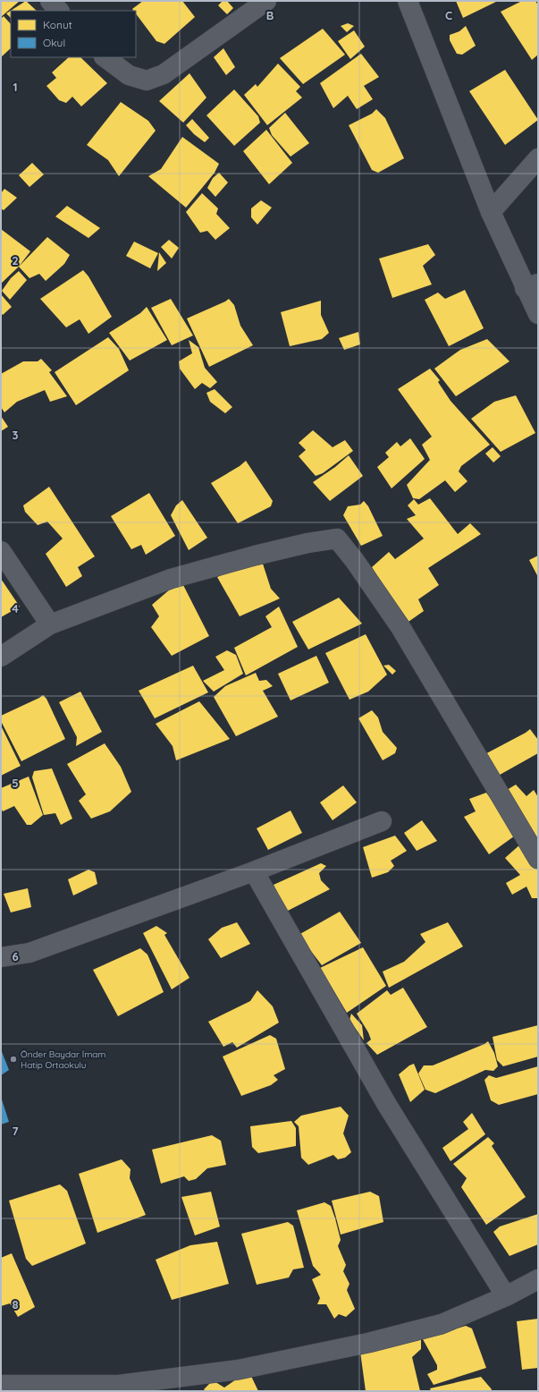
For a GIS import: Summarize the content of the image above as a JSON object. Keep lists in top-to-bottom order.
{
  "places": ["Önder Baydar İmam Hatip Ortaokulu"],
  "legend": ["Konut", "Okul"],
  "grid": {
    "columns": ["B", "C"],
    "rows": [
      "1",
      "2",
      "3",
      "4",
      "5",
      "6",
      "7",
      "8"
    ]
  }
}
